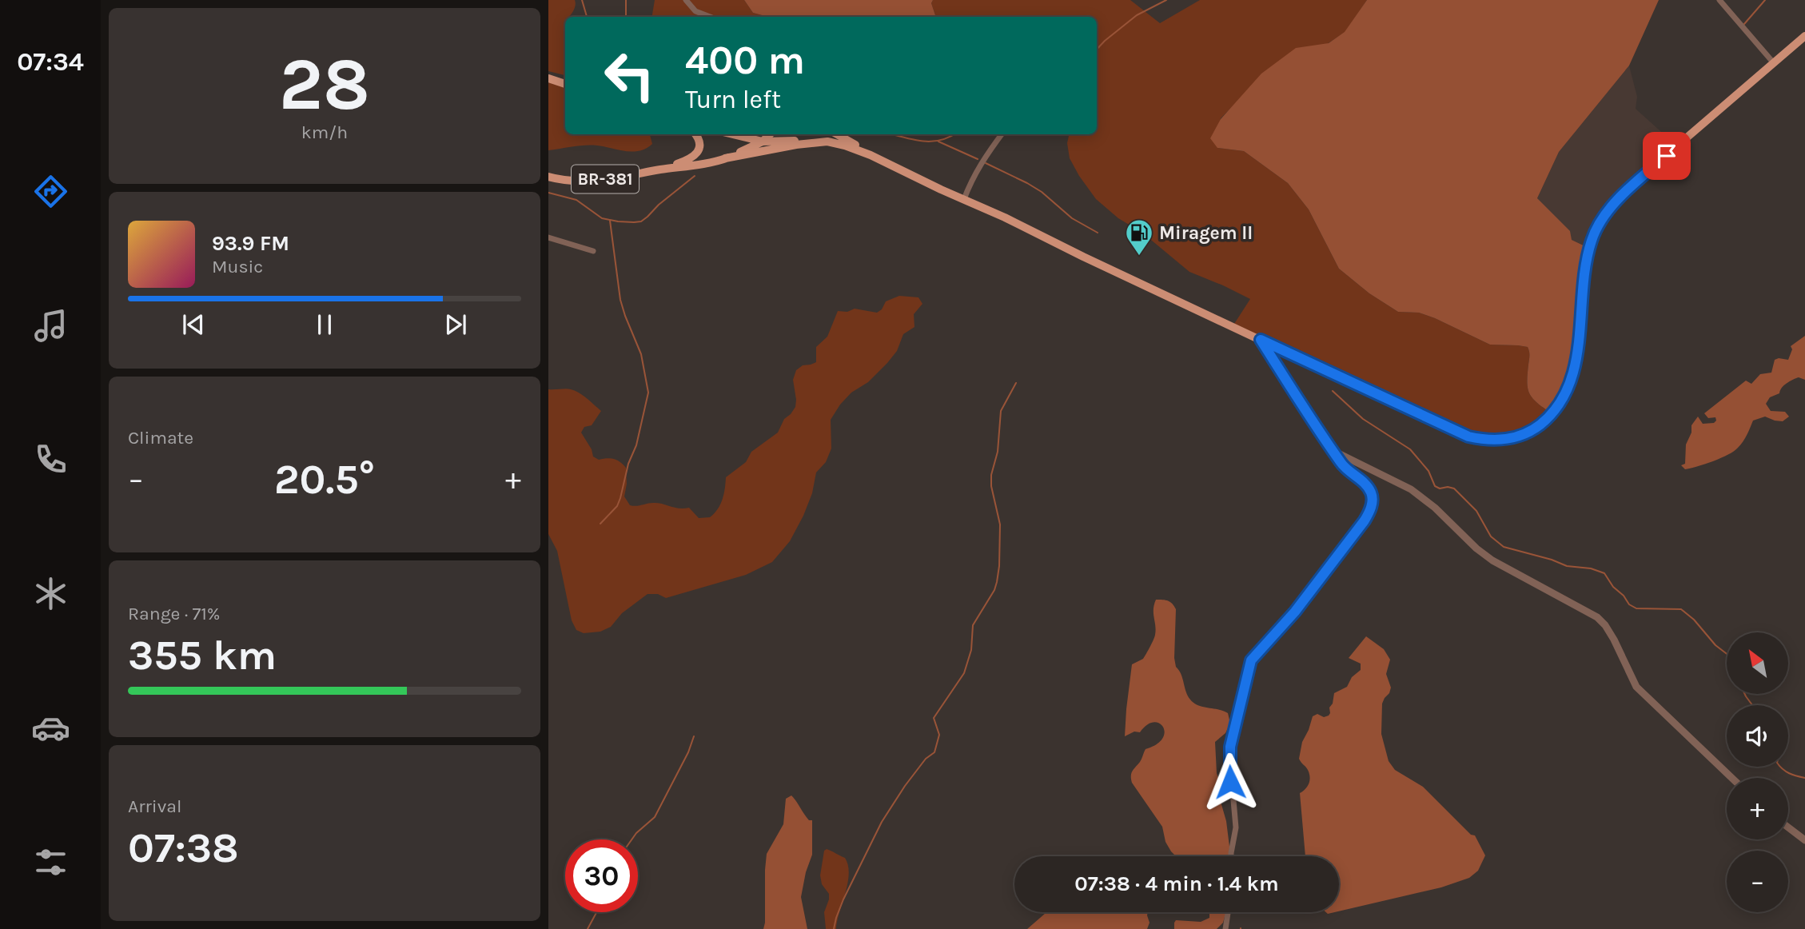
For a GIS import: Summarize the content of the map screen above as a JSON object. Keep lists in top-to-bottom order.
{
  "streets": {
    "main road": ["BR-381"]
  },
  "places": {
    "fuel station": ["Miragem II"]
  },
  "north": "top left",
  "page": {
    "tabs": "07:34",
    "tile": [
      ["28", "km/h"],
      "Climate",
      ["Range · 71%", "355 km"],
      ["Arrival", "07:38"]
    ],
    "turn": ["400 m", "Turn left"],
    "song": ["93.9 FM", "Music"],
    "heat": ["−", "20.5°", "+"],
    "map_buttons": ["+", "−"],
    "limit": "30",
    "trip": "07:38 · 4 min · 1.4 km"
  }
}
